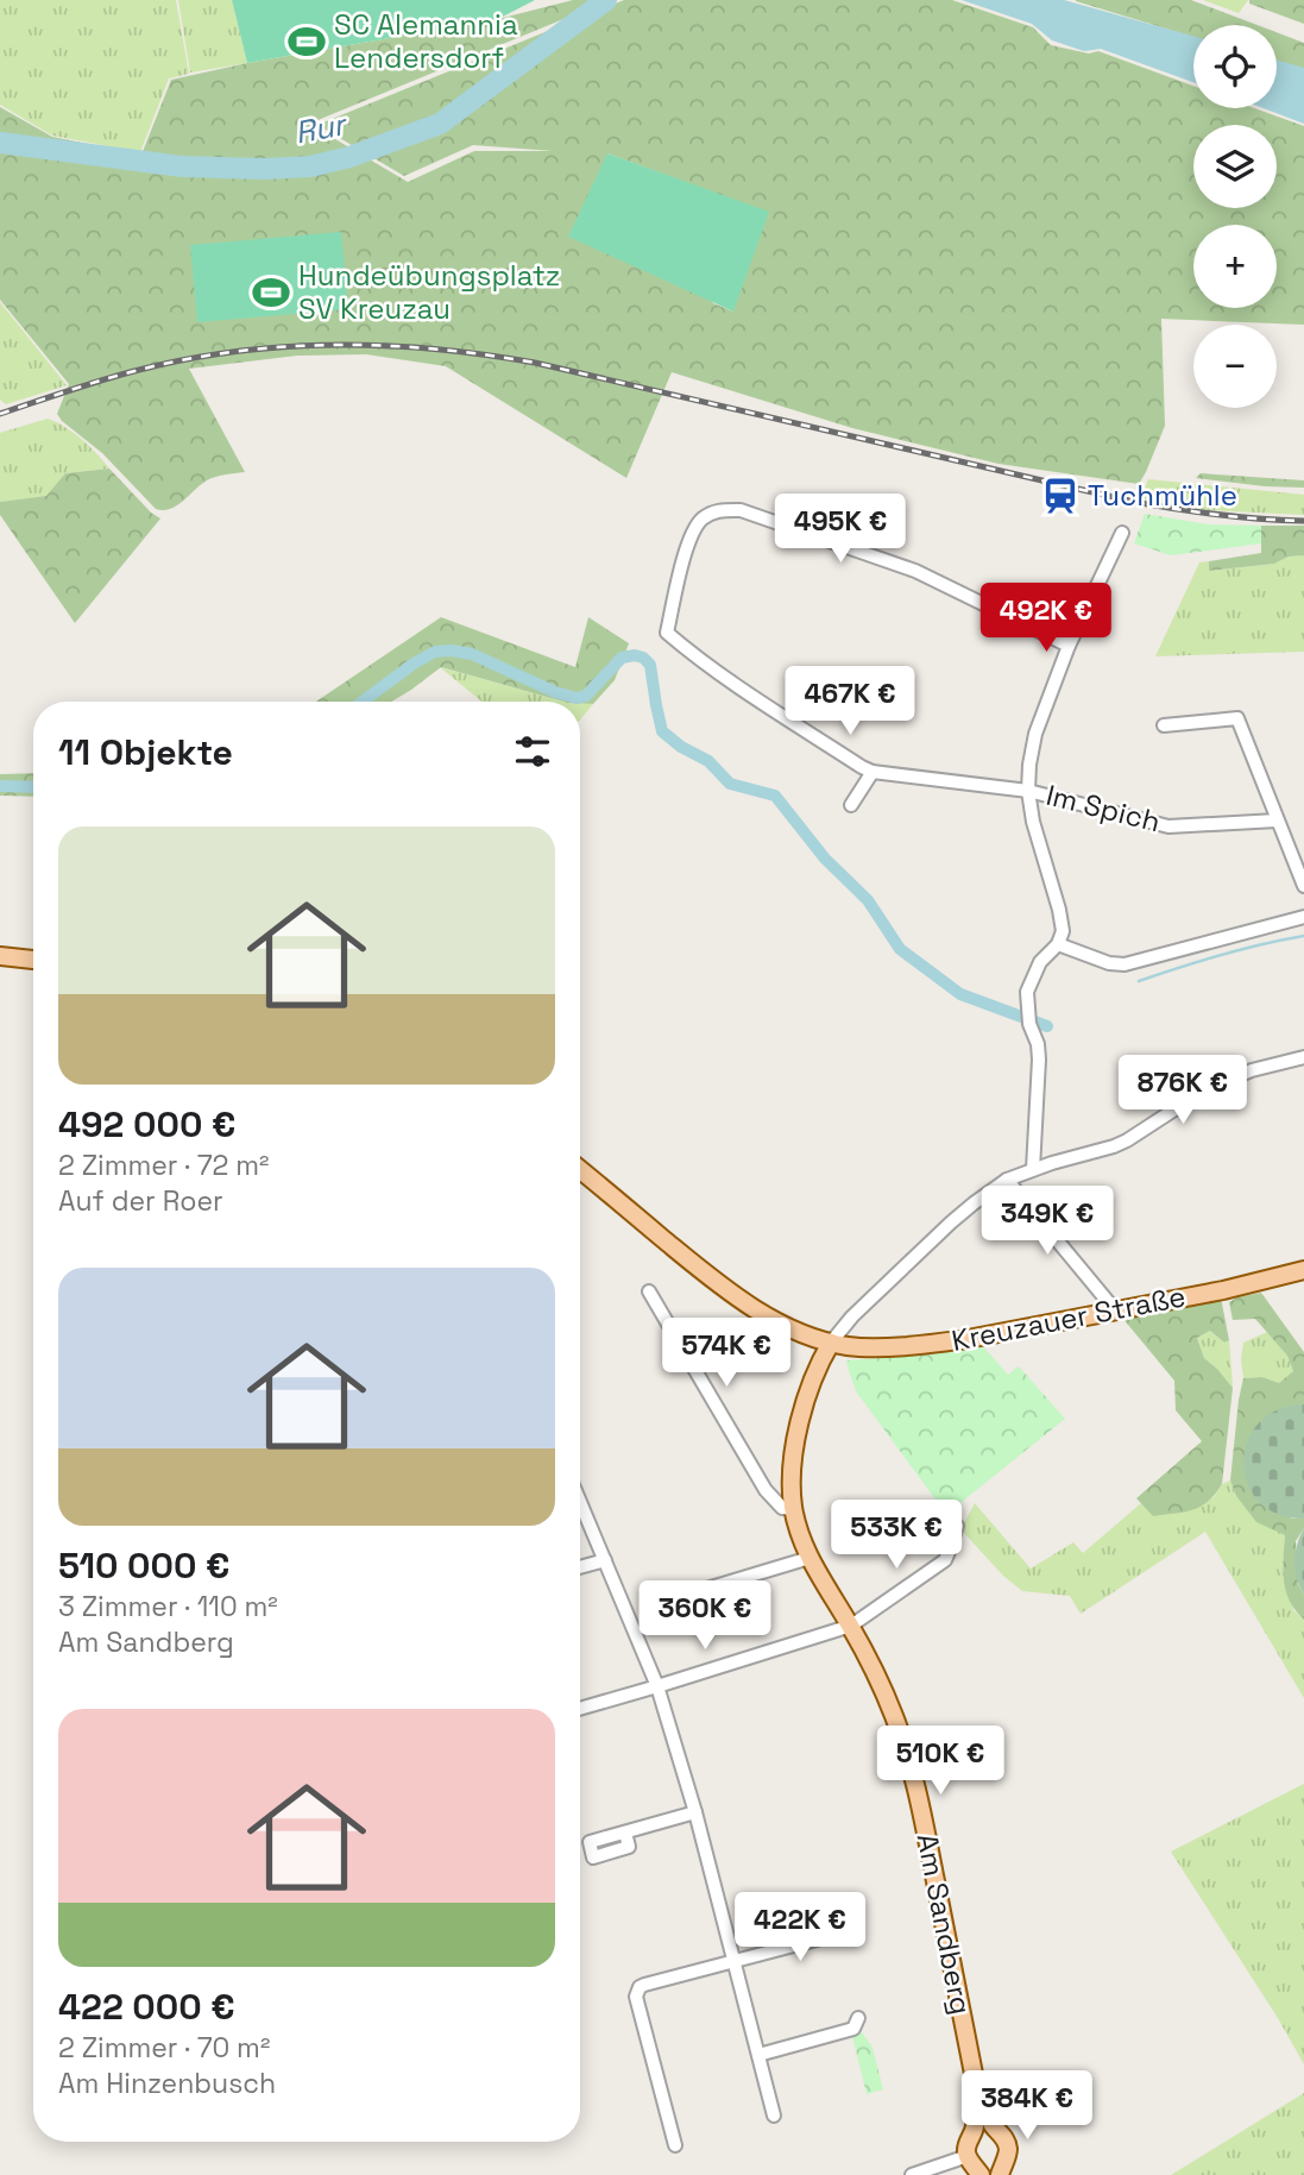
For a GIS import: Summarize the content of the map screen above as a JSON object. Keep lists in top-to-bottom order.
{
  "streets": {
    "main road": ["Kreuzauer Straße", "Am Sandberg"],
    "street": ["Im Spich"]
  },
  "crossings": [
    ["Kreuzauer Straße", "Am Sandberg"]
  ],
  "water": ["Rur"],
  "places": {
    "sports": ["SC Alemannia Lendersdorf", "Hundeübungsplatz SV Kreuzau"],
    "station": ["Tuchmühle"]
  },
  "page": {
    "map_buttons": ["+", "−"],
    "price": [
      "495K €",
      "492K €",
      "467K €",
      "876K €",
      "349K €",
      "574K €",
      "533K €",
      "360K €",
      "510K €",
      "422K €",
      "384K €"
    ],
    "heading": "11 Objekte",
    "list": [
      {
        "name": "492 000 €",
        "note": "2 Zimmer · 72 m² · Auf der Roer"
      },
      {
        "name": "510 000 €",
        "note": "3 Zimmer · 110 m² · Am Sandberg"
      },
      {
        "name": "422 000 €",
        "note": "2 Zimmer · 70 m² · Am Hinzenbusch"
      }
    ]
  }
}
